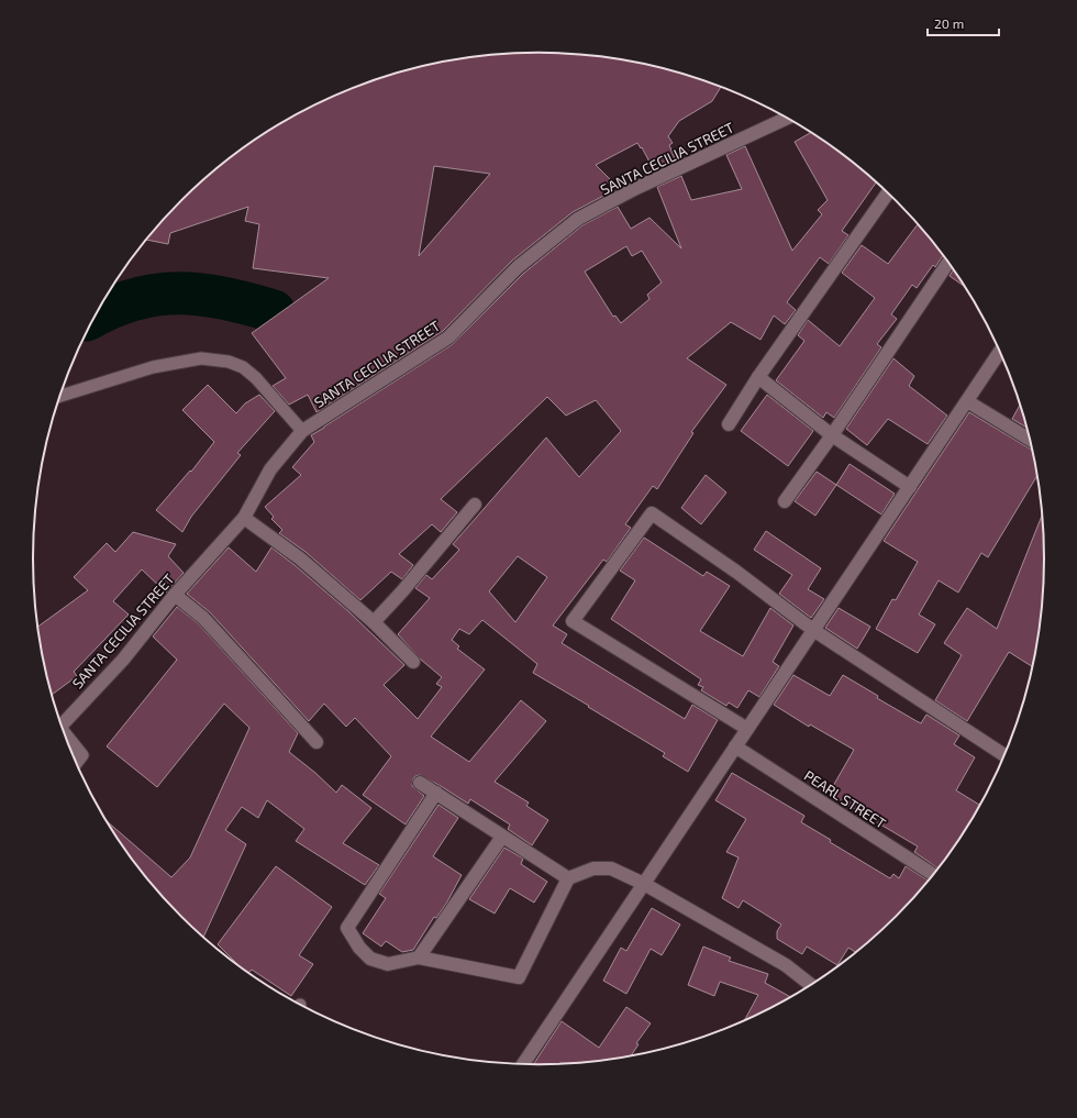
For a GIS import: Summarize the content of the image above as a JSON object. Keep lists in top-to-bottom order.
{
  "streets": {
    "street": ["SANTA CECILIA STREET", "PEARL STREET"]
  },
  "scale_bar": "20 m"
}
